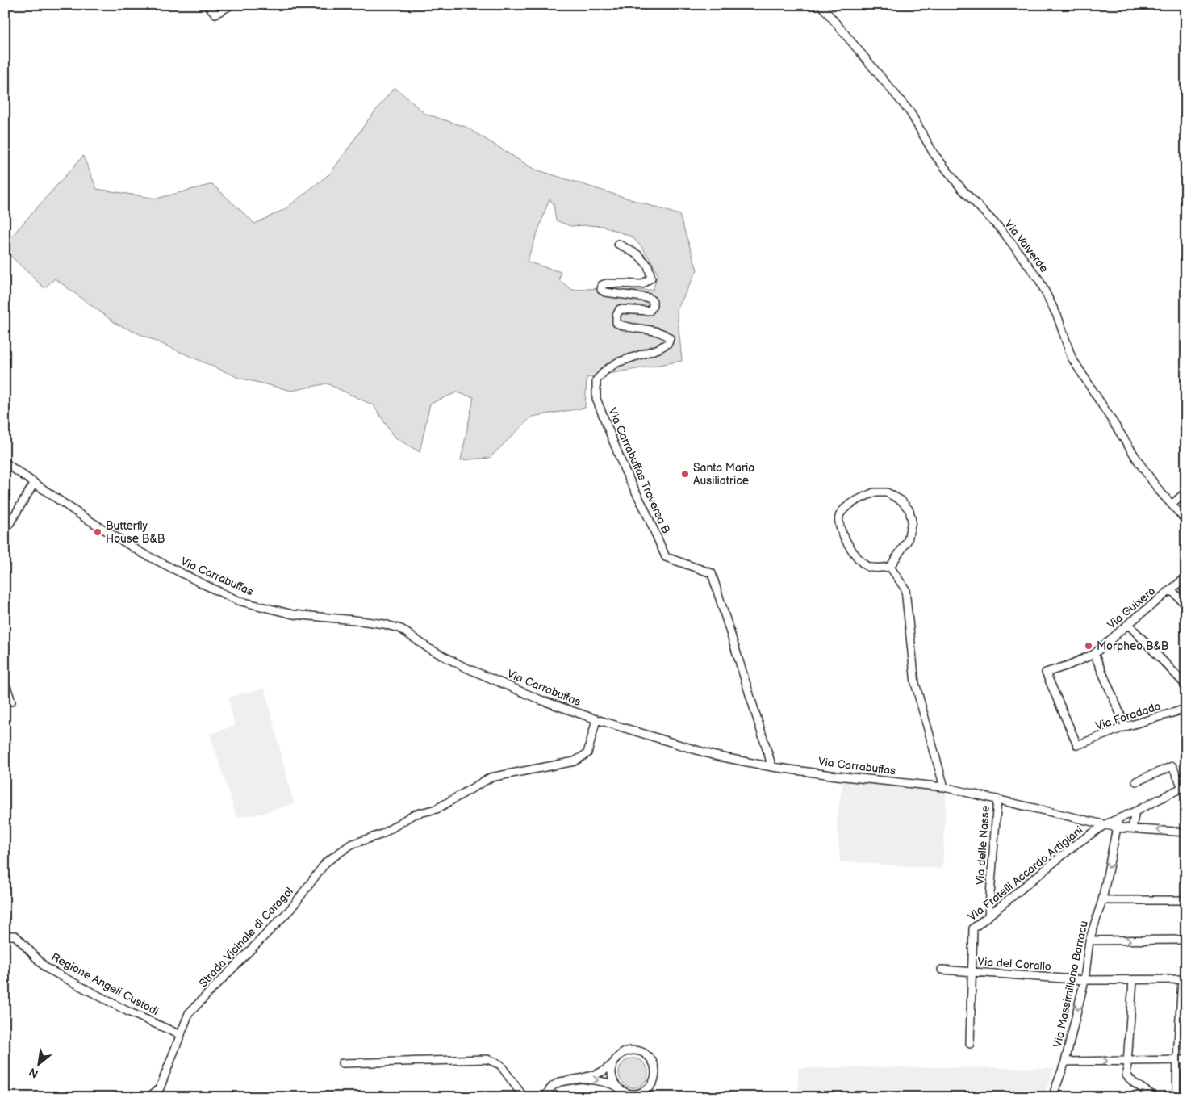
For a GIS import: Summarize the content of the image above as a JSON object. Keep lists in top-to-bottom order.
{
  "streets": {
    "street": [
      "Via Valverde",
      "Via Carrabuffas Traversa B",
      "Via Carrabuffas",
      "Via Guixera",
      "Via Foradada",
      "Via delle Nasse",
      "Via Fratelli Accardo Artigiani",
      "Strada Vicinale di Caragol",
      "Via del Corallo",
      "Regione Angeli Custodi",
      "Via Massimiliano Barracu"
    ]
  },
  "crossings": [
    ["Via Carrabuffas Traversa B", "Via Carrabuffas"],
    ["Via Carrabuffas", "Via delle Nasse"],
    ["Via Carrabuffas", "Via Fratelli Accardo Artigiani"],
    ["Via Carrabuffas", "Strada Vicinale di Caragol"],
    ["Via Carrabuffas", "Via Massimiliano Barracu"],
    ["Via Guixera", "Via Foradada"],
    ["Via delle Nasse", "Via Fratelli Accardo Artigiani"],
    ["Via Fratelli Accardo Artigiani", "Via del Corallo"],
    ["Via Fratelli Accardo Artigiani", "Via Massimiliano Barracu"],
    ["Strada Vicinale di Caragol", "Regione Angeli Custodi"],
    ["Via del Corallo", "Via Massimiliano Barracu"]
  ],
  "places": ["Santa Maria Ausiliatrice", "Butterfly House B&B", "Morpheo B&B"],
  "north": "bottom left"
}
